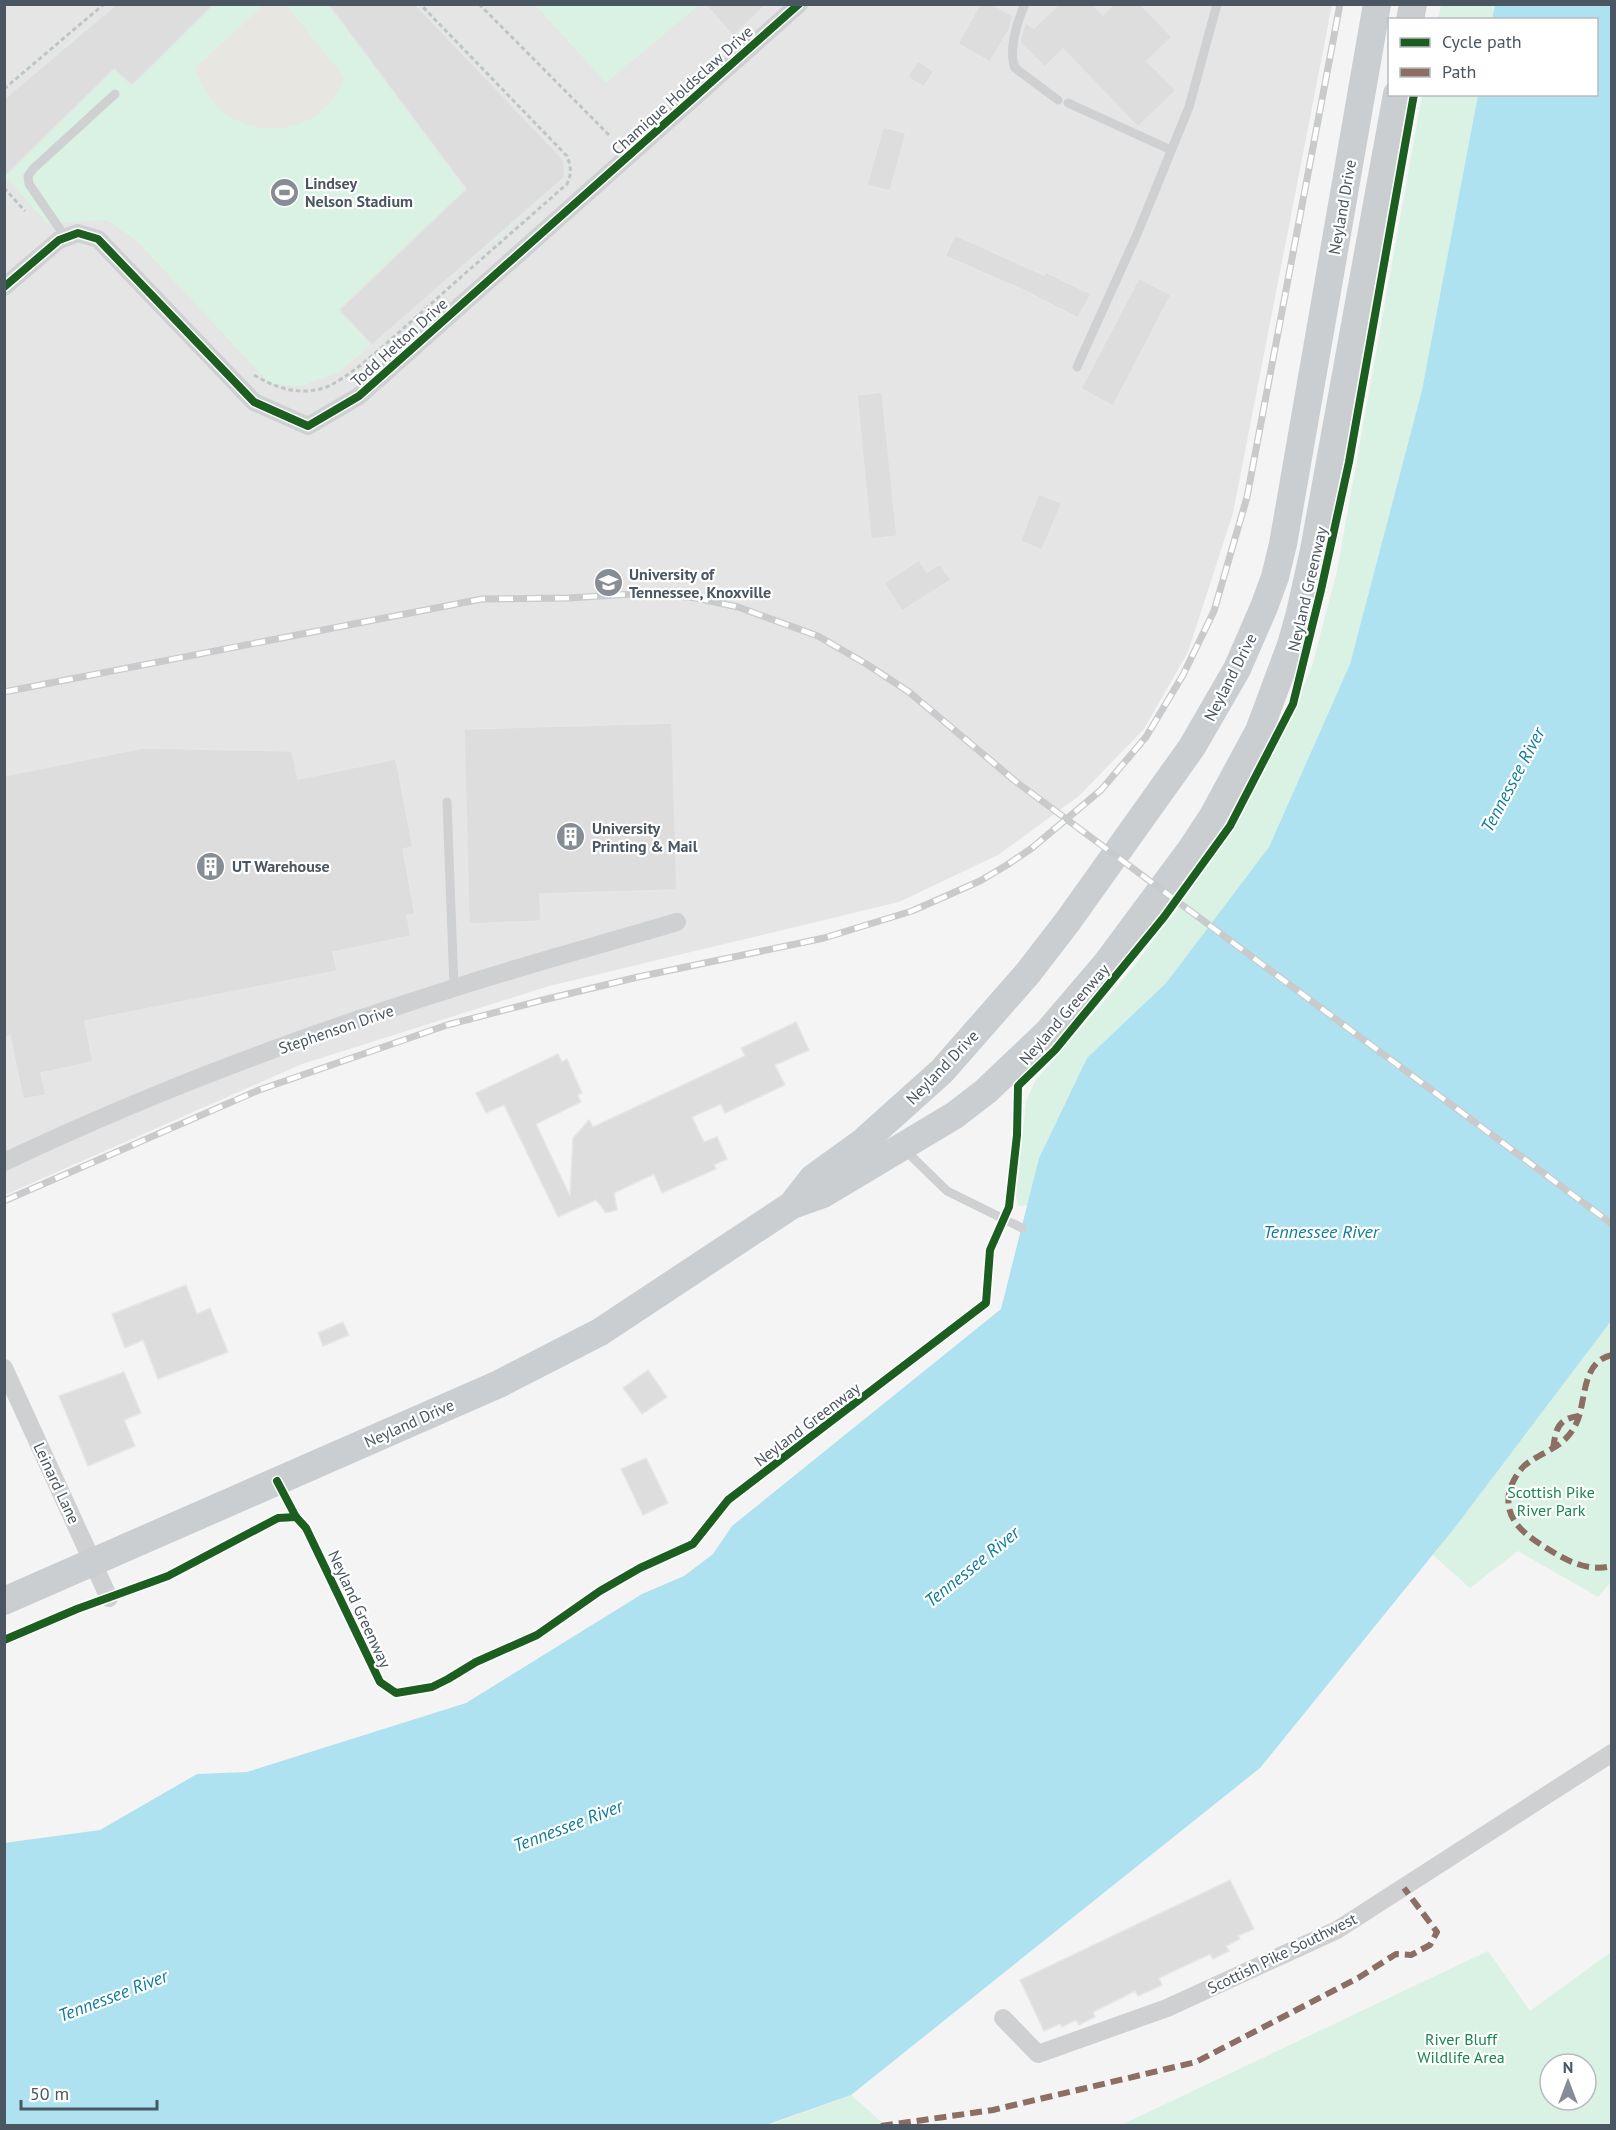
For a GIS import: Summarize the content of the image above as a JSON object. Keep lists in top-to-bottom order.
{
  "streets": {
    "main road": ["Neyland Drive"],
    "street": [
      "Chamique Holdsclaw Drive",
      "Todd Helton Drive",
      "Stephenson Drive",
      "Leinard Lane",
      "Scottish Pike Southwest"
    ],
    "cycle path": ["Neyland Greenway"]
  },
  "crossings": [
    ["Chamique Holdsclaw Drive", "Todd Helton Drive"],
    ["Neyland Drive", "Leinard Lane"]
  ],
  "water": ["Tennessee River"],
  "parks": ["Scottish Pike River Park", "River Bluff Wildlife Area"],
  "places": {
    "sports": ["Lindsey Nelson Stadium"],
    "school or university": ["University of Tennessee, Knoxville"],
    "building": ["University Printing & Mail", "UT Warehouse"]
  },
  "legend": ["Cycle path", "Path"],
  "scale_bar": "50 m",
  "north": "top"
}
